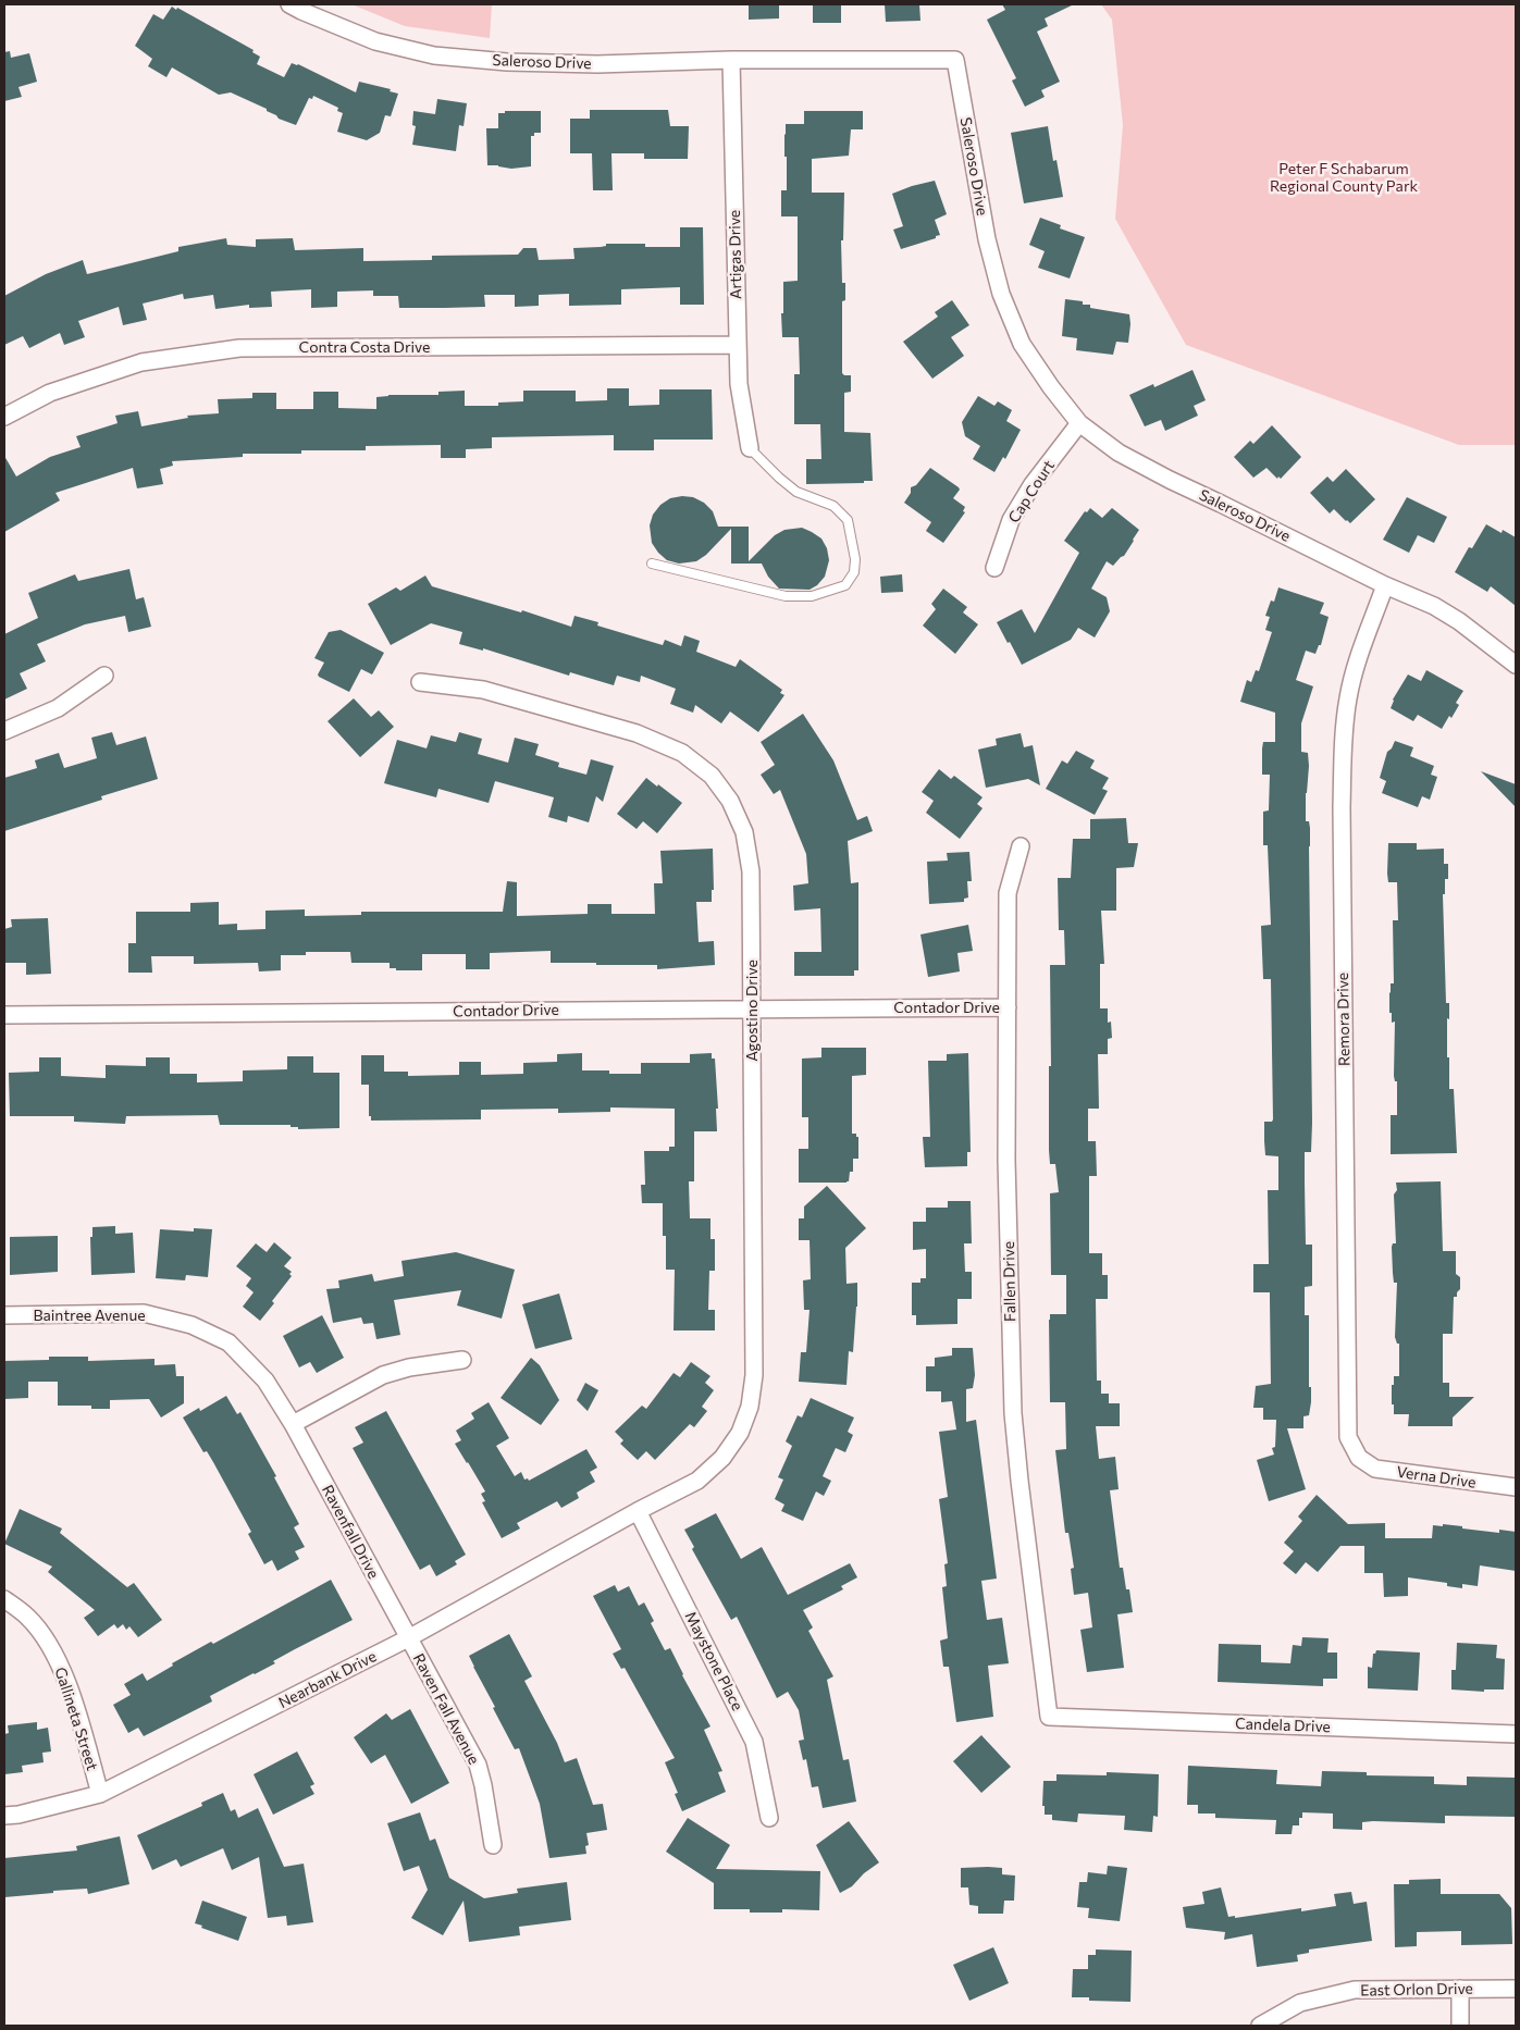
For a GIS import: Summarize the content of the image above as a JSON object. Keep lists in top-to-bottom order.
{
  "streets": {
    "street": [
      "Saleroso Drive",
      "Artigas Drive",
      "Contra Costa Drive",
      "Cap Court",
      "Contador Drive",
      "Agostino Drive",
      "Remora Drive",
      "Fallen Drive",
      "Baintree Avenue",
      "Verna Drive",
      "Ravenfall Drive",
      "Maystone Place",
      "Nearbank Drive",
      "Raven Fall Avenue",
      "Gallineta Street",
      "Candela Drive",
      "East Orlon Drive"
    ]
  },
  "crossings": [
    ["Saleroso Drive", "Artigas Drive"],
    ["Saleroso Drive", "Cap Court"],
    ["Saleroso Drive", "Remora Drive"],
    ["Artigas Drive", "Contra Costa Drive"],
    ["Contador Drive", "Agostino Drive"],
    ["Contador Drive", "Fallen Drive"],
    ["Agostino Drive", "Maystone Place"],
    ["Agostino Drive", "Nearbank Drive"],
    ["Remora Drive", "Verna Drive"],
    ["Fallen Drive", "Candela Drive"],
    ["Baintree Avenue", "Ravenfall Drive"],
    ["Ravenfall Drive", "Nearbank Drive"],
    ["Ravenfall Drive", "Raven Fall Avenue"],
    ["Maystone Place", "Nearbank Drive"],
    ["Nearbank Drive", "Raven Fall Avenue"],
    ["Nearbank Drive", "Gallineta Street"]
  ],
  "parks": ["Peter F Schabarum Regional County Park"]
}
